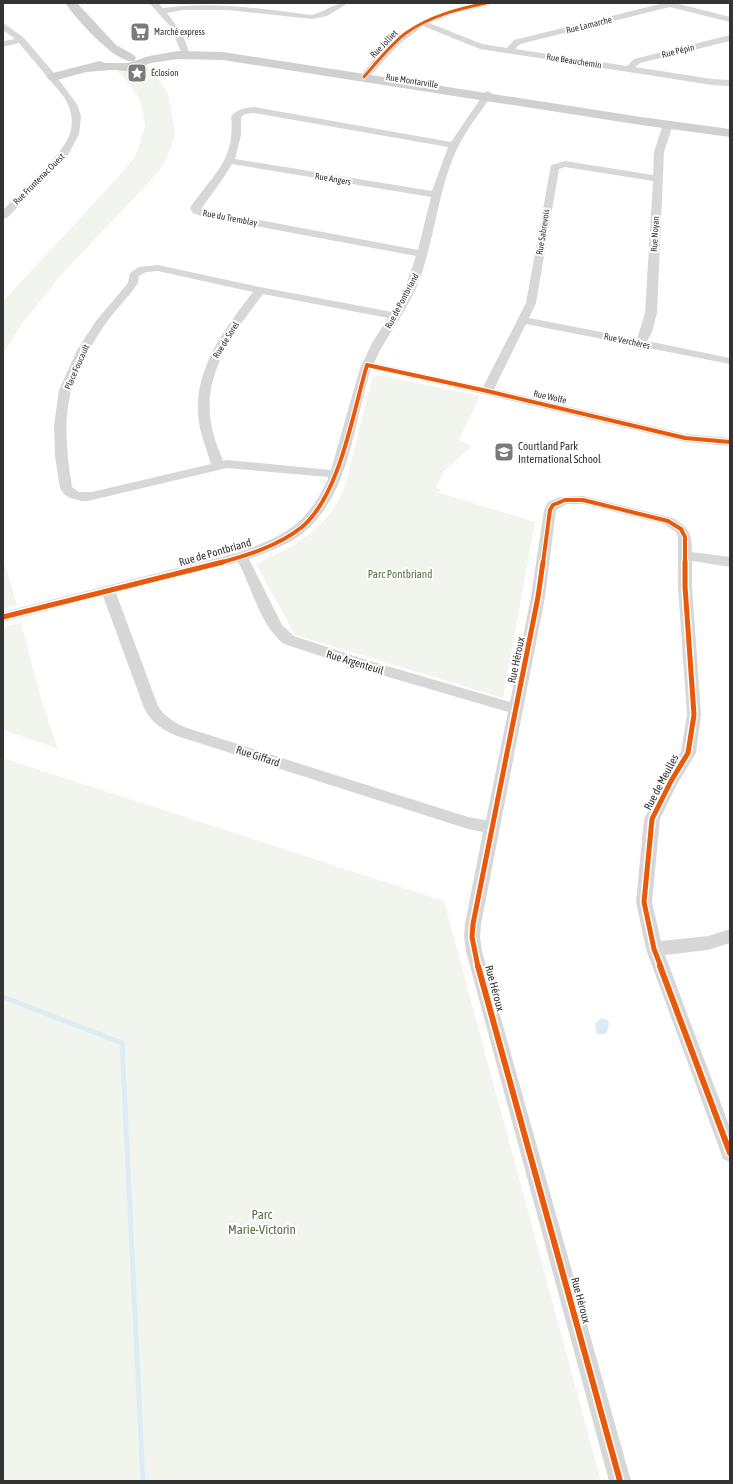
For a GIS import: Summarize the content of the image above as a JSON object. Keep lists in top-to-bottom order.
{
  "streets": {
    "street": [
      "Rue Lamarche",
      "Rue Jolliet",
      "Rue Pépin",
      "Rue Beauchemin",
      "Rue Montarville",
      "Rue Frontenac Ouest",
      "Rue Angers",
      "Rue du Tremblay",
      "Rue Sabrevois",
      "Rue Noyan",
      "Rue de Pontbriand",
      "Rue de Sorel",
      "Rue Verchères",
      "Place Foucault",
      "Rue Wolfe",
      "Rue Héroux",
      "Rue Argenteuil",
      "Rue Giffard",
      "Rue de Meulles"
    ]
  },
  "crossings": [
    ["Rue Lamarche", "Rue Beauchemin"],
    ["Rue Jolliet", "Rue Beauchemin"],
    ["Rue Jolliet", "Rue Montarville"],
    ["Rue Pépin", "Rue Beauchemin"],
    ["Rue Montarville", "Rue Frontenac Ouest"],
    ["Rue Montarville", "Rue Noyan"],
    ["Rue Montarville", "Rue de Pontbriand"],
    ["Rue Angers", "Rue du Tremblay"],
    ["Rue Angers", "Rue de Pontbriand"],
    ["Rue du Tremblay", "Rue de Pontbriand"],
    ["Rue Sabrevois", "Rue Noyan"],
    ["Rue Sabrevois", "Rue Verchères"],
    ["Rue Sabrevois", "Rue Wolfe"],
    ["Rue Noyan", "Rue Verchères"],
    ["Rue de Pontbriand", "Place Foucault"],
    ["Rue de Pontbriand", "Rue Wolfe"],
    ["Rue de Pontbriand", "Rue Argenteuil"],
    ["Rue de Pontbriand", "Rue Giffard"],
    ["Rue de Sorel", "Place Foucault"],
    ["Rue Héroux", "Rue Argenteuil"],
    ["Rue Héroux", "Rue Giffard"],
    ["Rue Héroux", "Rue de Meulles"]
  ],
  "parks": ["Parc Pontbriand", "Parc Marie-Victorin"],
  "places": {
    "supermarket": ["Marché express"],
    "place": ["Éclosion"],
    "school or university": ["Courtland Park International School"]
  }
}
